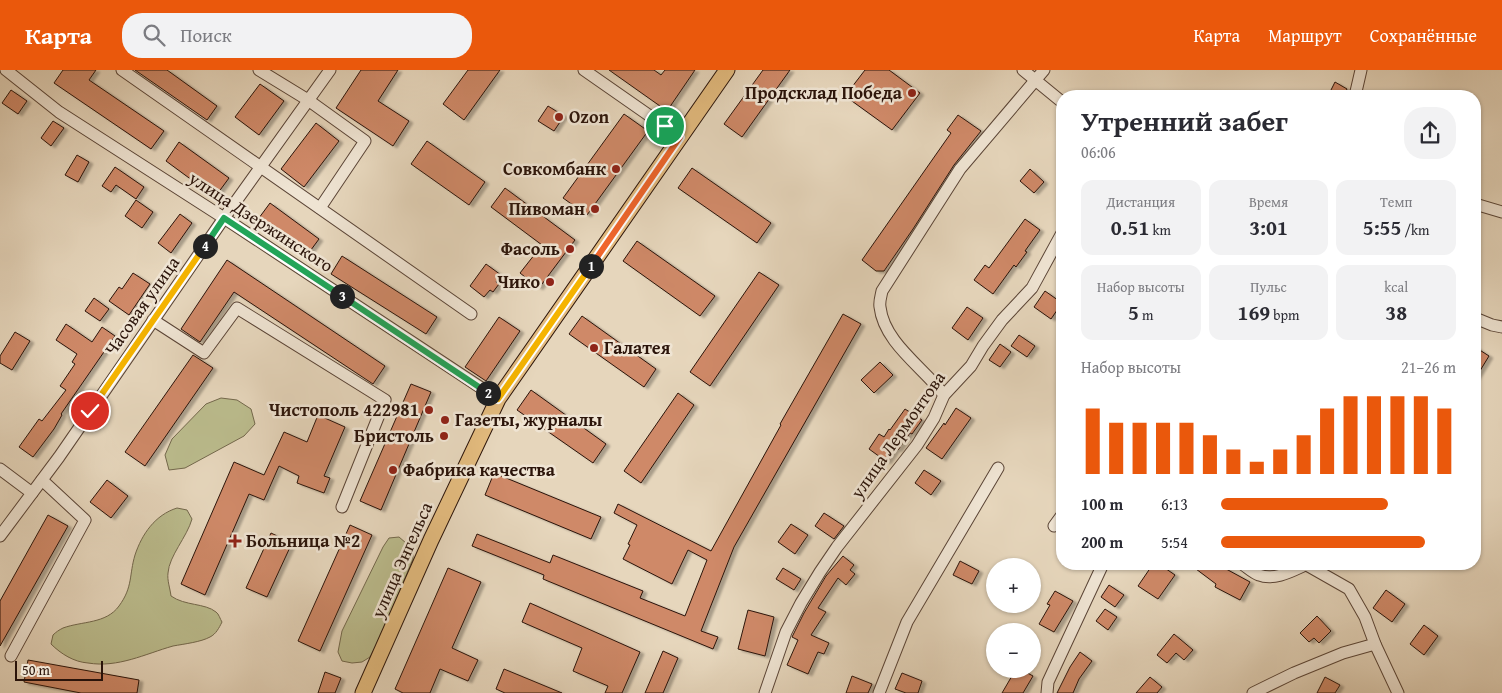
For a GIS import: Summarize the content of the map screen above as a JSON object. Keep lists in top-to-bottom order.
{
  "streets": {
    "main road": ["улица Энгельса"],
    "street": ["улица Дзержинского", "Часовая улица", "улица Лермонтова"]
  },
  "crossings": [
    ["улица Дзержинского", "Часовая улица"],
    ["улица Дзержинского", "улица Энгельса"]
  ],
  "places": {
    "other": [
      "Продсклад Победа",
      "Ozon",
      "Совкомбанк",
      "Пивоман",
      "Фасоль",
      "Чико",
      "Галатея",
      "Чистополь 422981",
      "Газеты, журналы",
      "Бристоль",
      "Фабрика качества"
    ],
    "health": ["Больница №2"]
  },
  "scale_bar": "50 m",
  "page": {
    "header": "Карта",
    "search": "Поиск",
    "nav": ["Карта", "Маршрут", "Сохранённые"],
    "heading": ["Утренний забег", "06:06"],
    "stats": [
      ["Дистанция", "0.51 km"],
      ["Время", "3:01"],
      ["Темп", "5:55 /km"],
      ["Набор высоты", "5 m"],
      ["Пульс", "169 bpm"],
      ["kcal", "38"]
    ],
    "pins": [
      "4",
      "1",
      "3",
      "2"
    ],
    "chart": ["Набор высоты", "21–26 m"],
    "list": [
      {
        "name": "100 m",
        "note": "6:13"
      },
      {
        "name": "200 m",
        "note": "5:54"
      }
    ],
    "map_buttons": ["+", "−"],
    "scale": "50 m"
  }
}
